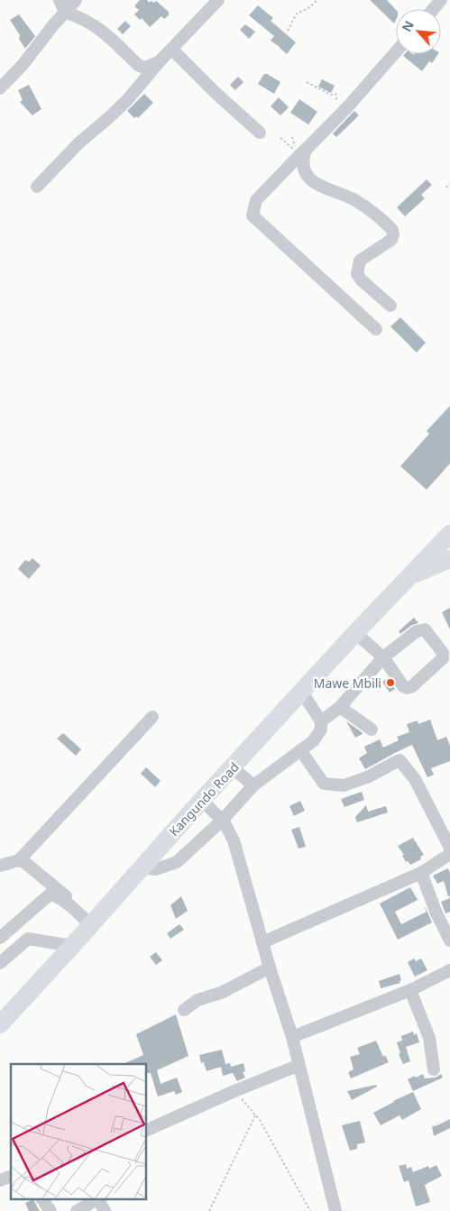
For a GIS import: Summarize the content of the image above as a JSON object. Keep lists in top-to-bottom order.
{
  "streets": {
    "highway": ["Kangundo Road"]
  },
  "places": ["Mawe Mbili"],
  "north": "top left"
}
